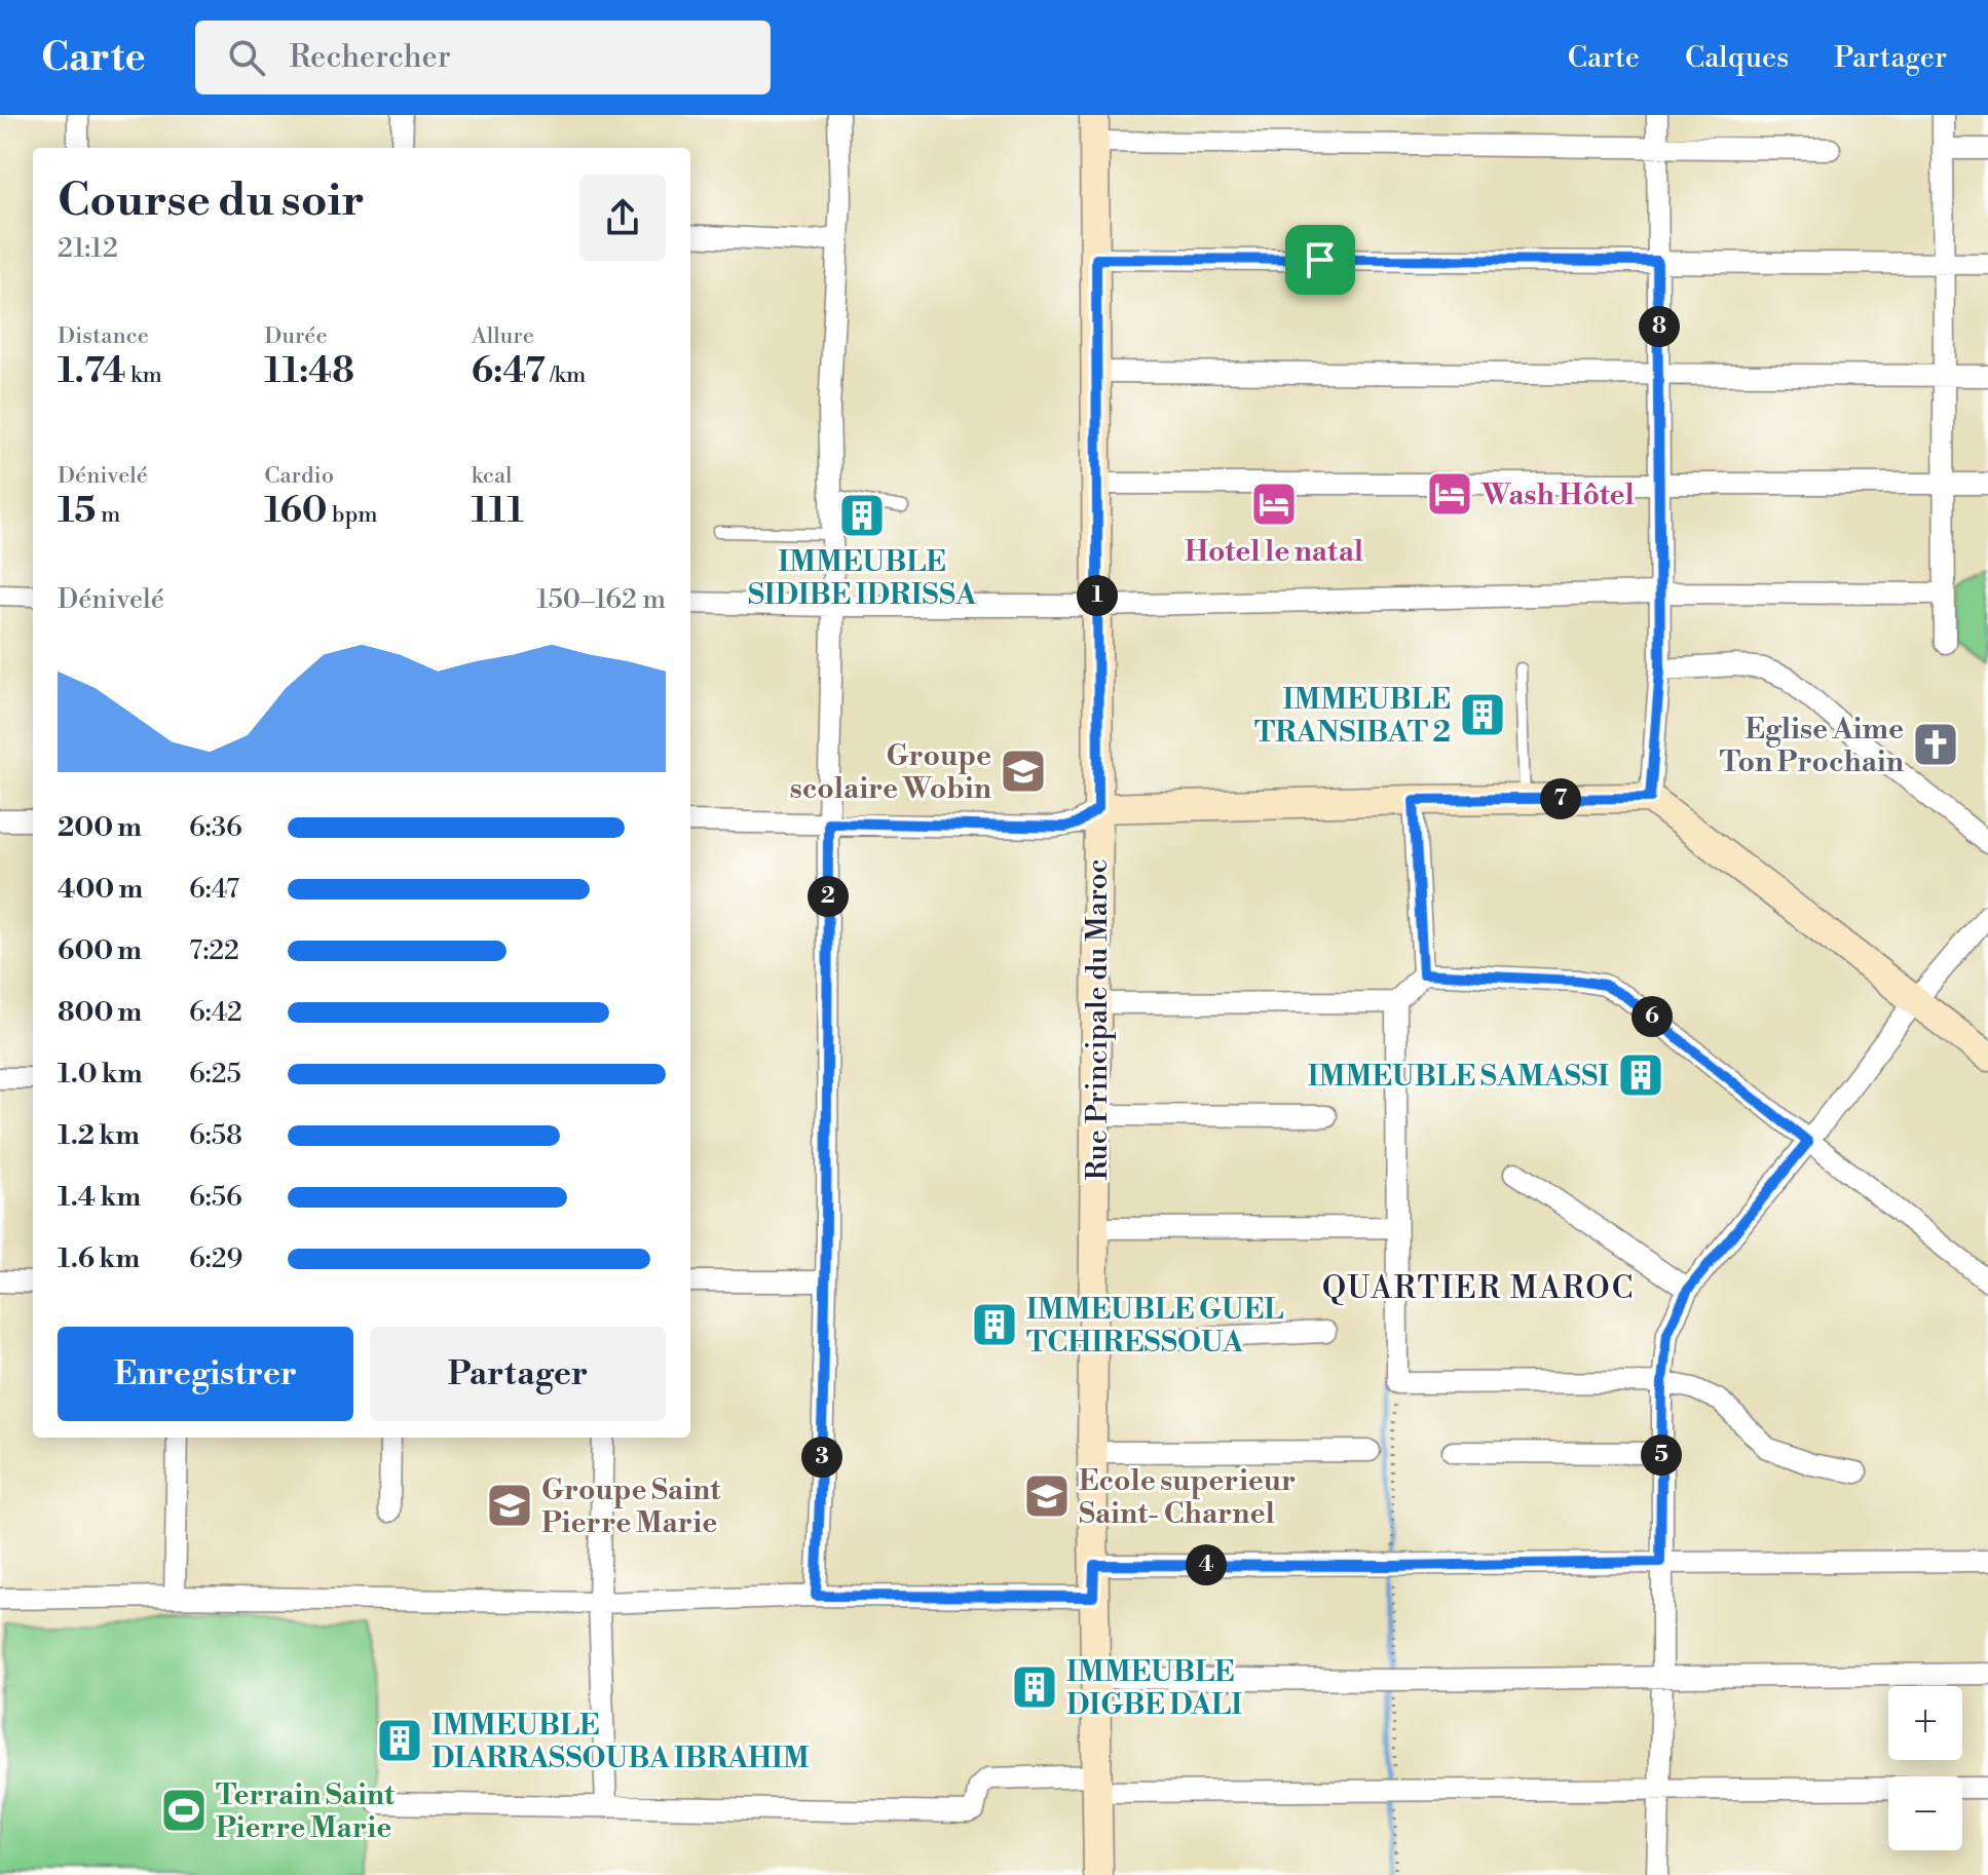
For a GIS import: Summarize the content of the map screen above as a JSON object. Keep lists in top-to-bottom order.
{
  "streets": {
    "street": ["Rue Principale du Maroc"]
  },
  "districts": ["QUARTIER MAROC"],
  "places": {
    "hotel": ["Wash Hôtel", "Hotel le natal"],
    "building": [
      "IMMEUBLE SIDIBE IDRISSA",
      "IMMEUBLE TRANSIBAT 2",
      "IMMEUBLE SAMASSI",
      "IMMEUBLE GUEL TCHIRESSOUA",
      "IMMEUBLE DIGBE DALI",
      "IMMEUBLE DIARRASSOUBA IBRAHIM"
    ],
    "church": ["Eglise Aime Ton Prochain"],
    "school or university": ["Groupe scolaire Wobin", "Ecole superieur Saint- Charnel", "Groupe Saint Pierre Marie"],
    "sports": ["Terrain Saint Pierre Marie"]
  },
  "page": {
    "header": "Carte",
    "search": "Rechercher",
    "nav": ["Carte", "Calques", "Partager"],
    "heading": ["Course du soir", "21:12"],
    "stats": [
      ["Distance", "1.74 km"],
      ["Durée", "11:48"],
      ["Allure", "6:47 /km"],
      ["Dénivelé", "15 m"],
      ["Cardio", "160 bpm"],
      ["kcal", "111"]
    ],
    "pins": [
      "8",
      "1",
      "7",
      "2",
      "6",
      "5",
      "3",
      "4"
    ],
    "chart": ["Dénivelé", "150–162 m"],
    "list": [
      {
        "name": "200 m",
        "note": "6:36"
      },
      {
        "name": "400 m",
        "note": "6:47"
      },
      {
        "name": "600 m",
        "note": "7:22"
      },
      {
        "name": "800 m",
        "note": "6:42"
      },
      {
        "name": "1.0 km",
        "note": "6:25"
      },
      {
        "name": "1.2 km",
        "note": "6:58"
      },
      {
        "name": "1.4 km",
        "note": "6:56"
      },
      {
        "name": "1.6 km",
        "note": "6:29"
      }
    ],
    "buttons": ["Enregistrer", "Partager"],
    "map_buttons": ["+", "−"]
  }
}
